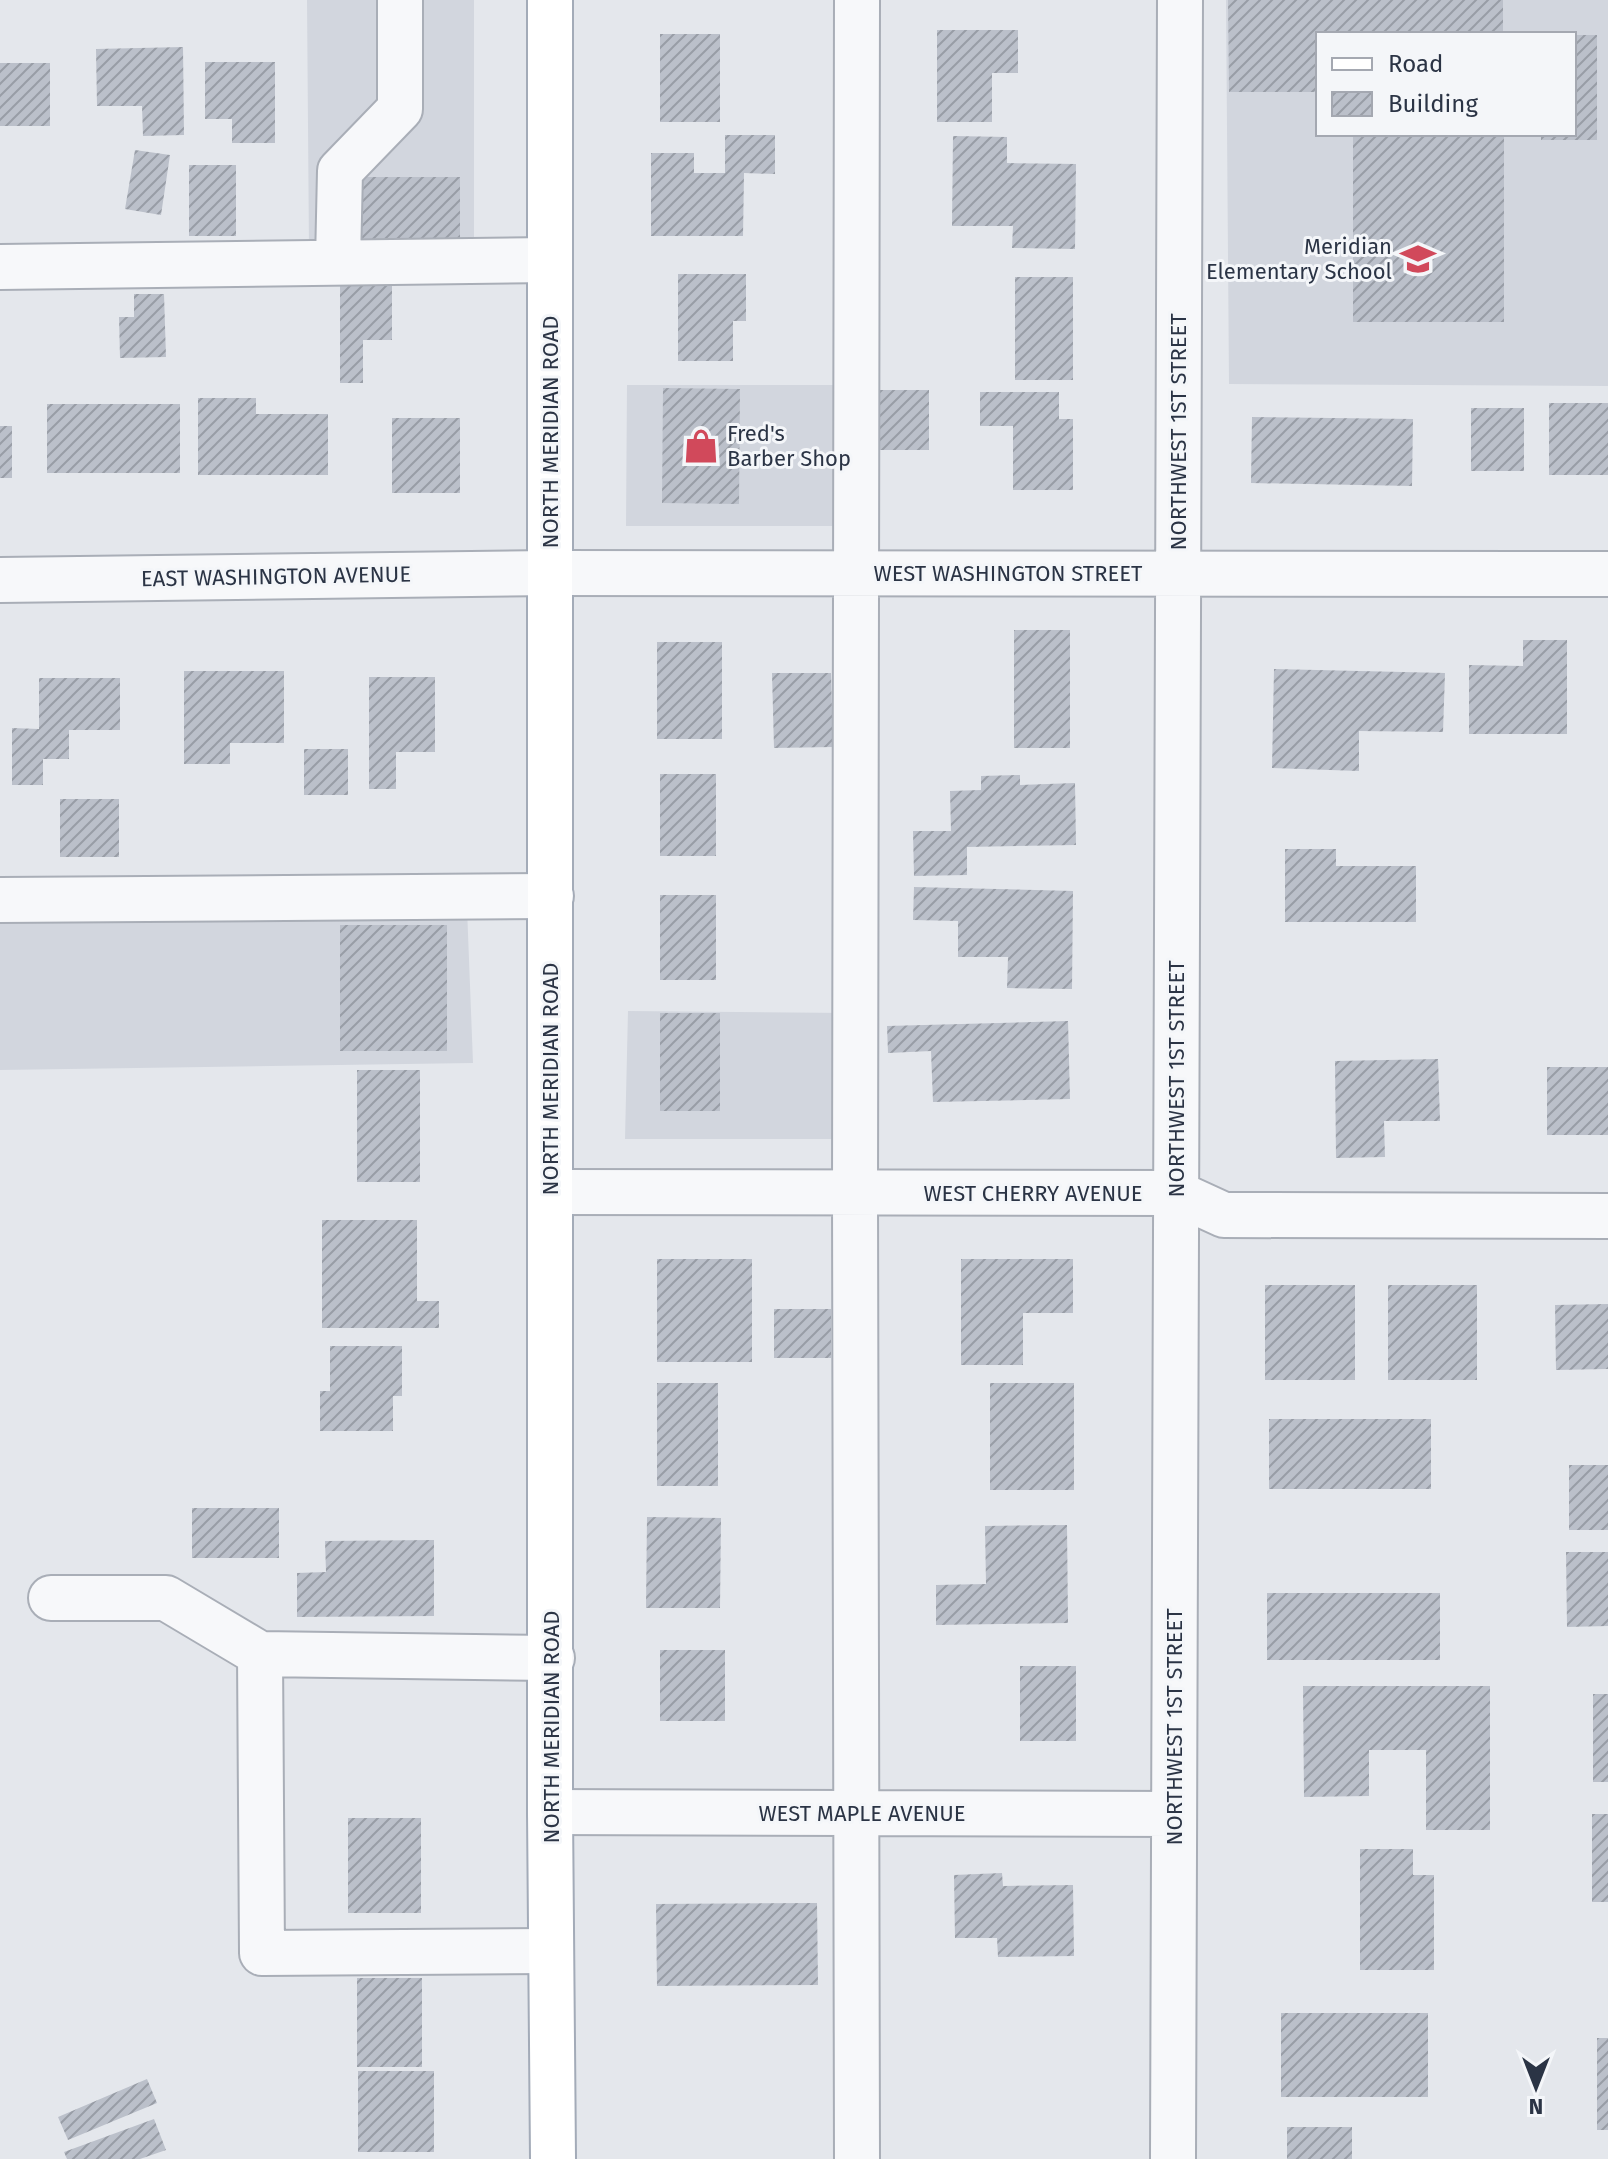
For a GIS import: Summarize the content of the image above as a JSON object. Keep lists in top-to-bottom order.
{
  "streets": {
    "main road": ["NORTH MERIDIAN ROAD"],
    "street": [
      "NORTHWEST 1ST STREET",
      "WEST WASHINGTON STREET",
      "EAST WASHINGTON AVENUE",
      "WEST CHERRY AVENUE",
      "WEST MAPLE AVENUE"
    ]
  },
  "crossings": [
    ["NORTH MERIDIAN ROAD", "WEST WASHINGTON STREET"],
    ["NORTH MERIDIAN ROAD", "EAST WASHINGTON AVENUE"],
    ["NORTH MERIDIAN ROAD", "WEST CHERRY AVENUE"],
    ["NORTH MERIDIAN ROAD", "WEST MAPLE AVENUE"],
    ["NORTHWEST 1ST STREET", "WEST WASHINGTON STREET"],
    ["NORTHWEST 1ST STREET", "WEST CHERRY AVENUE"],
    ["NORTHWEST 1ST STREET", "WEST MAPLE AVENUE"],
    ["WEST WASHINGTON STREET", "EAST WASHINGTON AVENUE"]
  ],
  "places": {
    "school or university": ["Meridian Elementary School"],
    "shop": ["Fred's Barber Shop"]
  },
  "legend": ["Road", "Building"],
  "north": "bottom"
}
